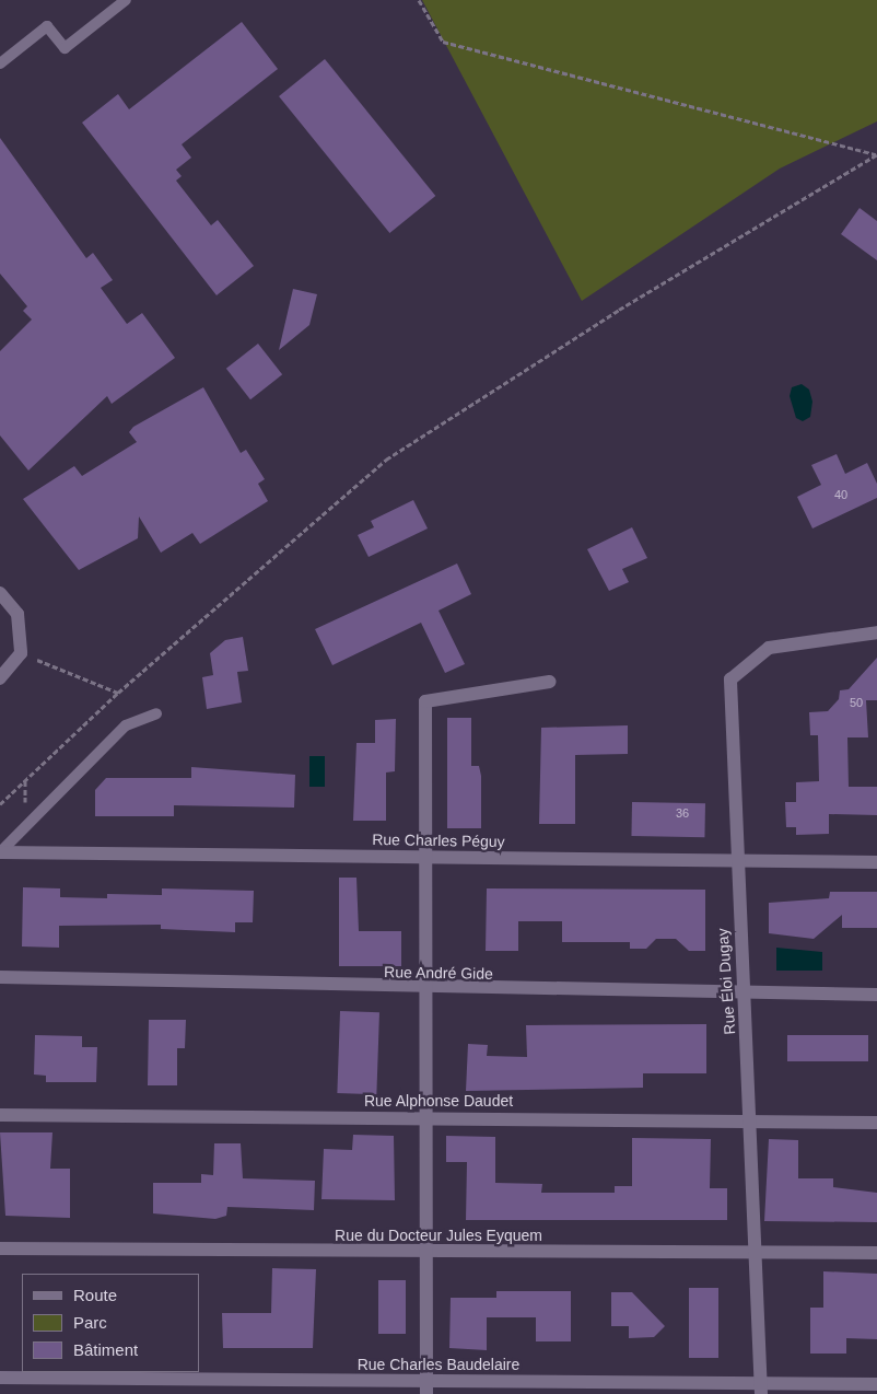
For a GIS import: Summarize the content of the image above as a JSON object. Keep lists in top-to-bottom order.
{
  "streets": {
    "street": [
      "Rue Charles Péguy",
      "Rue André Gide",
      "Rue Éloi Dugay",
      "Rue Alphonse Daudet",
      "Rue du Docteur Jules Eyquem",
      "Rue Charles Baudelaire"
    ]
  },
  "crossings": [
    ["Rue Charles Péguy", "Rue Éloi Dugay"],
    ["Rue André Gide", "Rue Éloi Dugay"],
    ["Rue Éloi Dugay", "Rue Alphonse Daudet"],
    ["Rue Éloi Dugay", "Rue du Docteur Jules Eyquem"],
    ["Rue Éloi Dugay", "Rue Charles Baudelaire"]
  ],
  "house_numbers": ["40", "50", "36"],
  "legend": ["Route", "Parc", "Bâtiment"]
}
